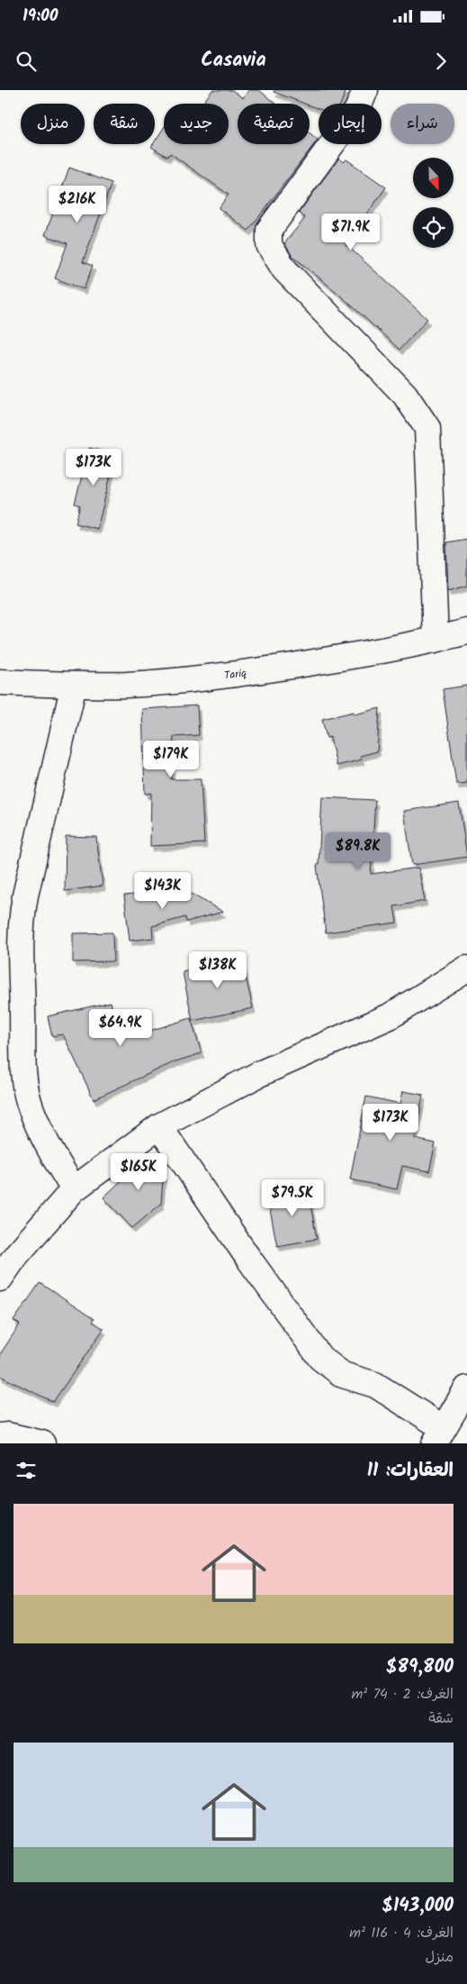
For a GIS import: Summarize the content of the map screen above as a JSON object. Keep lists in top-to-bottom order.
{
  "streets": {
    "street": ["Tariq"]
  },
  "north": "bottom",
  "page": {
    "status": "19:00",
    "header": "Casavia",
    "chip": [
      "شراء",
      "إيجار",
      "تصفية",
      "جديد",
      "شقة",
      "منزل"
    ],
    "price": [
      "$216K",
      "$71.9K",
      "$173K",
      "$179K",
      "$89.8K",
      "$143K",
      "$138K",
      "$64.9K",
      "$173K",
      "$165K",
      "$79.5K"
    ],
    "heading": "العقارات: 11",
    "list": [
      {
        "name": "$89,800",
        "note": "الغرف: 2 · 74 m² · شقة"
      },
      {
        "name": "$143,000",
        "note": "الغرف: 4 · 116 m² · منزل"
      }
    ]
  }
}
